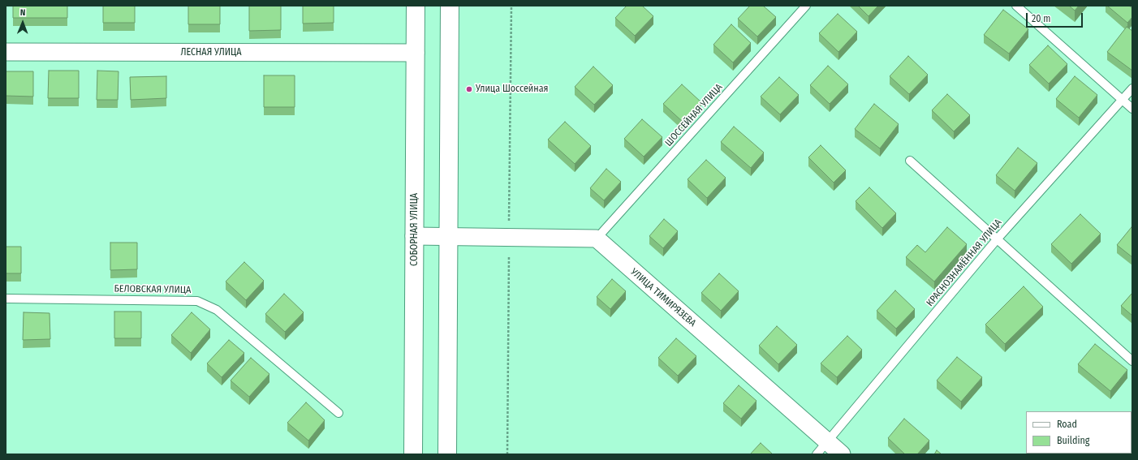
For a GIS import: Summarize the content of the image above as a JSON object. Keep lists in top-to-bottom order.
{
  "streets": {
    "street": ["ЛЕСНАЯ УЛИЦА", "СОБОРНАЯ УЛИЦА", "УЛИЦА ТИМИРЯЗЕВА"],
    "lane": ["ШОССЕЙНАЯ УЛИЦА", "КРАСНОЗНАМЁННАЯ УЛИЦА", "БЕЛОВСКАЯ УЛИЦА"]
  },
  "crossings": [
    ["ЛЕСНАЯ УЛИЦА", "СОБОРНАЯ УЛИЦА"],
    ["ШОССЕЙНАЯ УЛИЦА", "УЛИЦА ТИМИРЯЗЕВА"],
    ["КРАСНОЗНАМЁННАЯ УЛИЦА", "УЛИЦА ТИМИРЯЗЕВА"]
  ],
  "places": ["Улица Шоссейная"],
  "legend": ["Road", "Building"],
  "scale_bar": "20 m",
  "north": "top"
}
